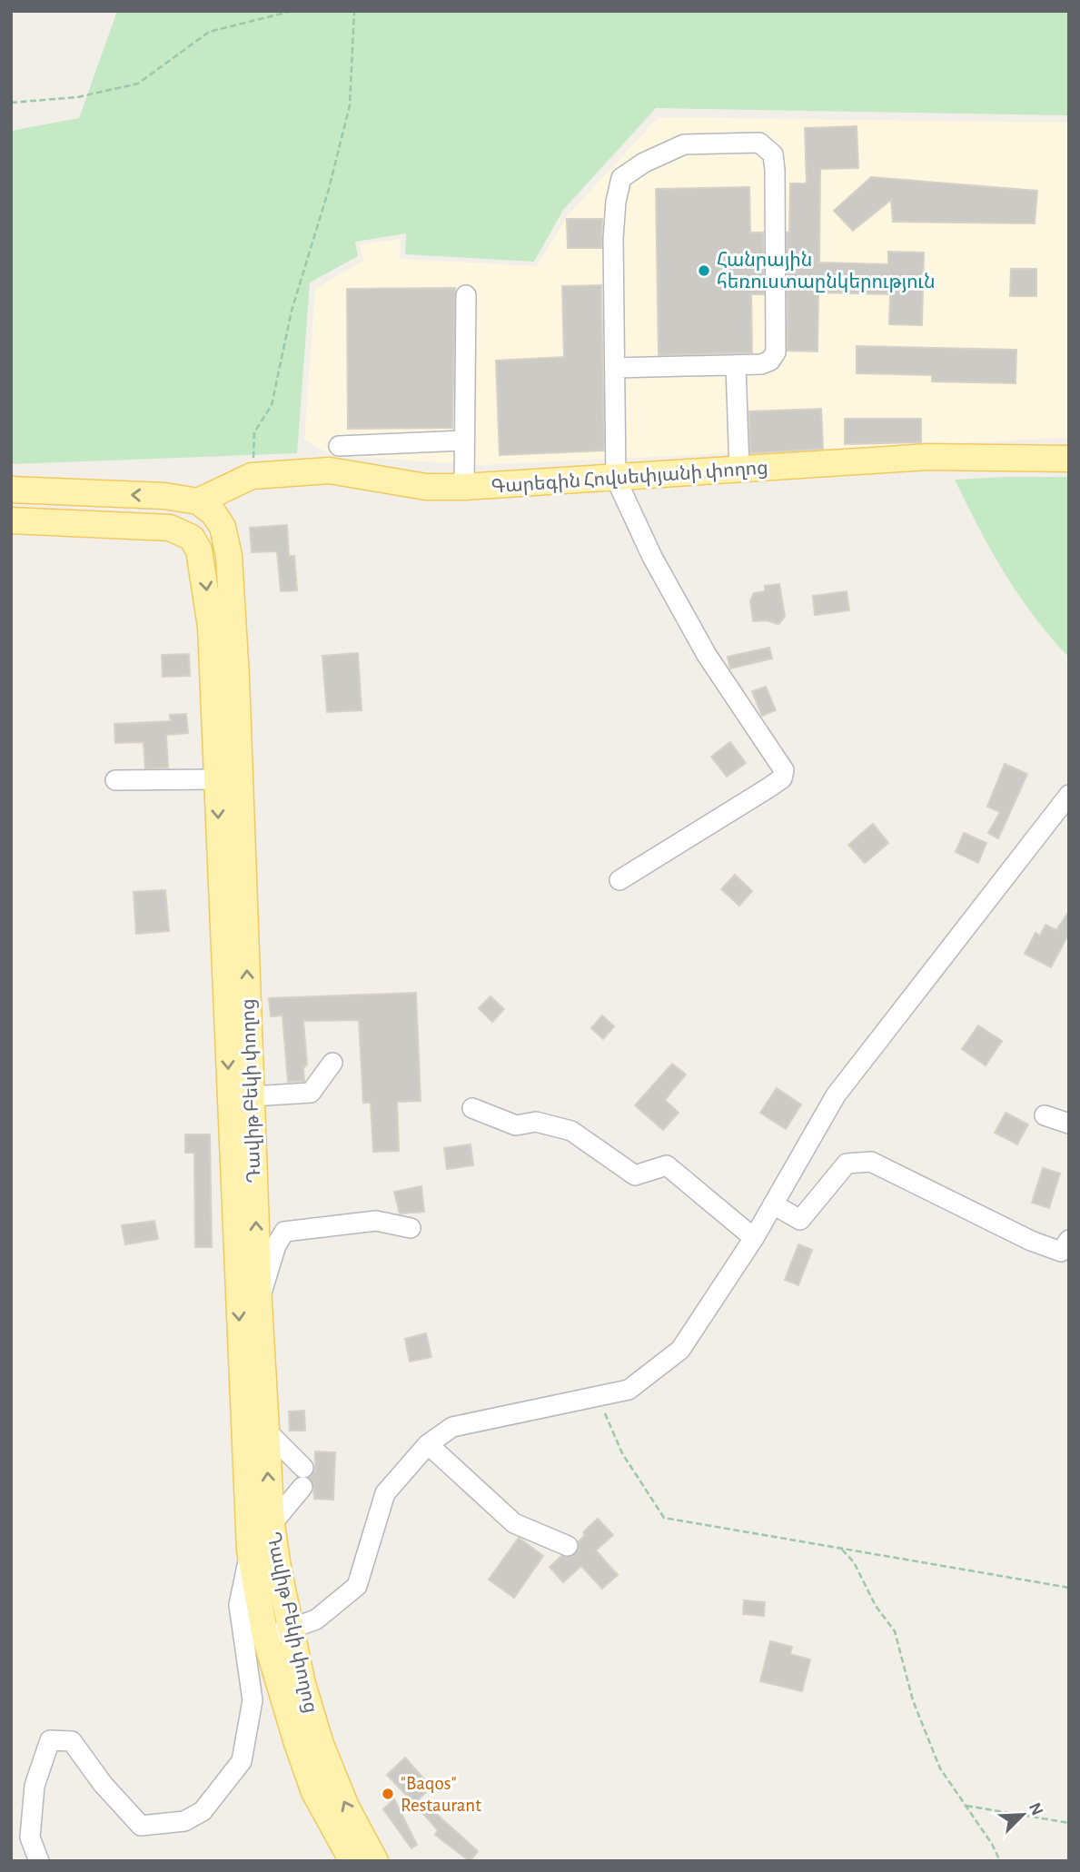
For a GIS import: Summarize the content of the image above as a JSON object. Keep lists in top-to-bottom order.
{
  "streets": {
    "main road": ["Գարեգին Հովսեփյանի փողոց", "Դավիթ Բեկի փողոց"]
  },
  "crossings": [
    ["Գարեգին Հովսեփյանի փողոց", "Դավիթ Բեկի փողոց"]
  ],
  "places": ["Հանրային հեռուստաընկերություն", "\"Baqos\" Restaurant"],
  "north": "top right"
}
